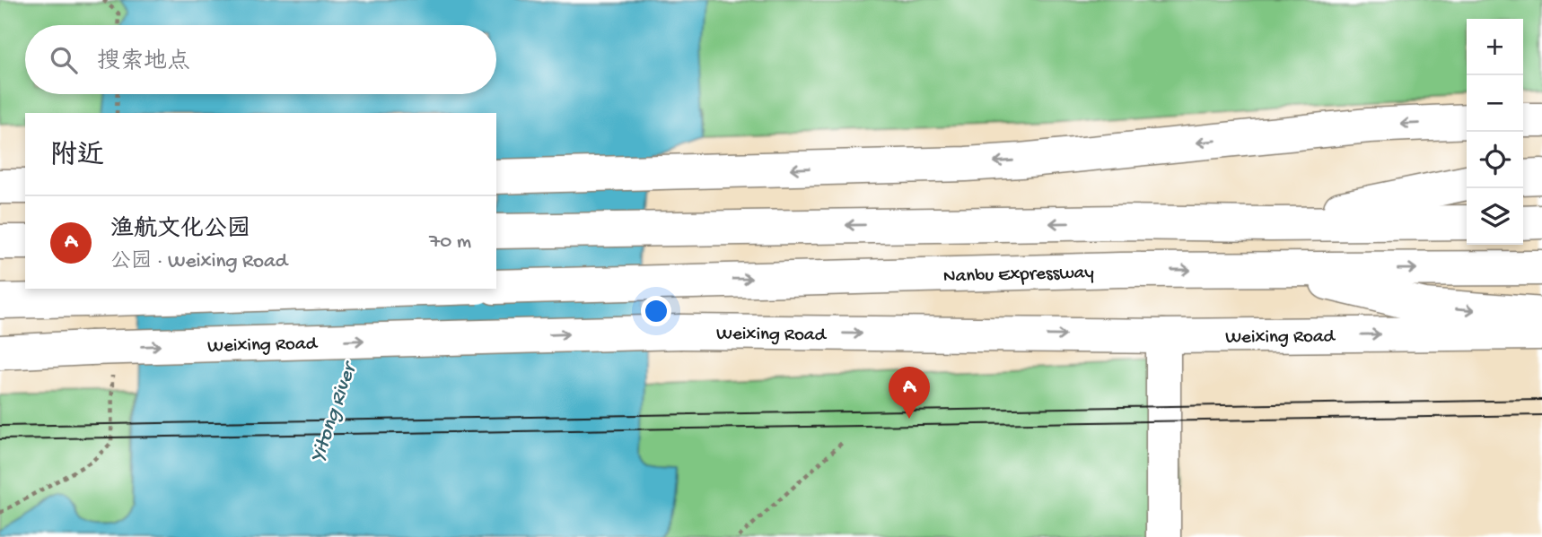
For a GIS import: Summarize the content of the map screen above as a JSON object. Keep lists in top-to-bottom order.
{
  "streets": {
    "main road": ["Nanbu Expressway", "Weixing Road"]
  },
  "water": ["Yitong River"],
  "page": {
    "map_buttons": ["+", "−"],
    "search": "搜索地点",
    "heading": "附近",
    "list": [
      {
        "mark": "A",
        "name": "渔航文化公园",
        "note": "公园 · Weixing Road",
        "value": "70 m"
      }
    ],
    "pins": "A"
  }
}
